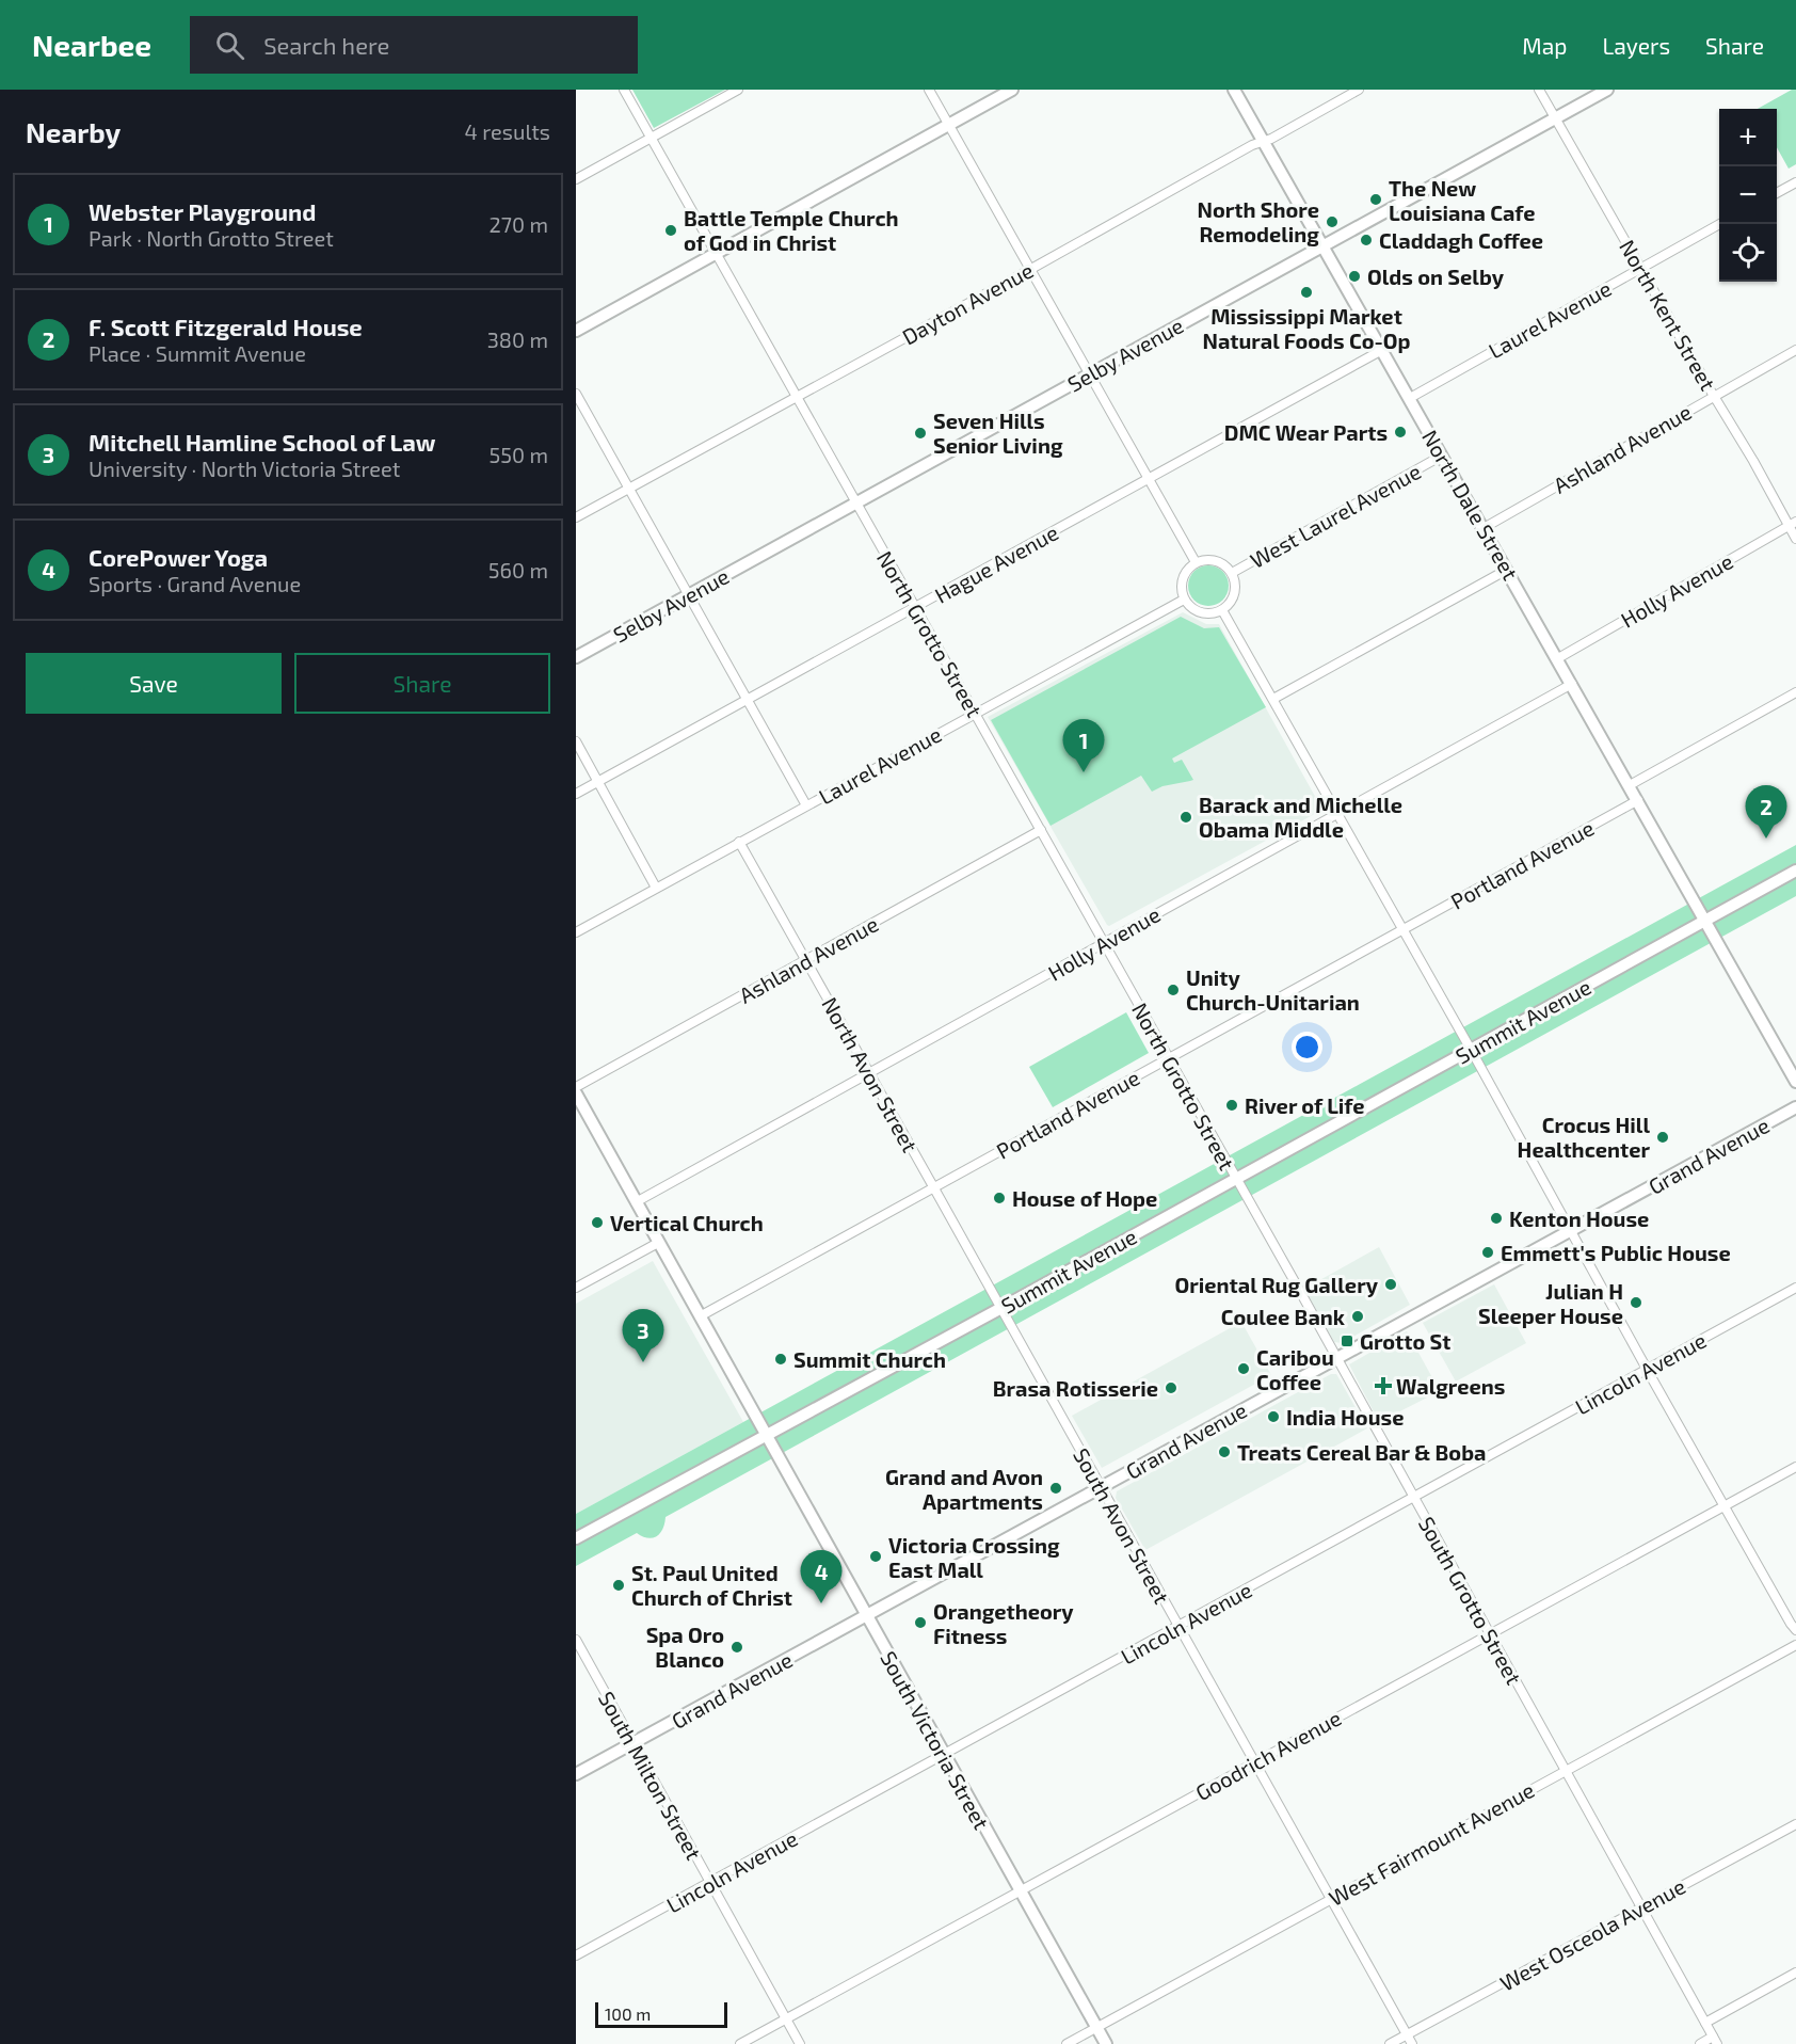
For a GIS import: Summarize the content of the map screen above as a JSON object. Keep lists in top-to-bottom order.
{
  "streets": {
    "street": [
      "Dayton Avenue",
      "North Kent Street",
      "Laurel Avenue",
      "Selby Avenue",
      "Ashland Avenue",
      "North Dale Street",
      "West Laurel Avenue",
      "Hague Avenue",
      "Holly Avenue",
      "North Grotto Street",
      "Portland Avenue",
      "Summit Avenue",
      "North Avon Street",
      "Grand Avenue",
      "Lincoln Avenue",
      "South Avon Street",
      "South Grotto Street",
      "South Victoria Street",
      "Goodrich Avenue",
      "South Milton Street",
      "West Fairmount Avenue",
      "West Osceola Avenue"
    ]
  },
  "crossings": [
    ["Dayton Avenue", "North Dale Street"],
    ["Dayton Avenue", "North Grotto Street"],
    ["North Kent Street", "Laurel Avenue"],
    ["North Kent Street", "Selby Avenue"],
    ["North Kent Street", "Ashland Avenue"],
    ["North Kent Street", "Holly Avenue"],
    ["Laurel Avenue", "North Dale Street"],
    ["Laurel Avenue", "West Laurel Avenue"],
    ["Laurel Avenue", "North Grotto Street"],
    ["Laurel Avenue", "North Avon Street"],
    ["Selby Avenue", "North Dale Street"],
    ["Selby Avenue", "North Grotto Street"],
    ["Ashland Avenue", "North Dale Street"],
    ["Ashland Avenue", "North Grotto Street"],
    ["Ashland Avenue", "North Avon Street"],
    ["North Dale Street", "West Laurel Avenue"],
    ["North Dale Street", "Hague Avenue"],
    ["North Dale Street", "Holly Avenue"],
    ["North Dale Street", "Portland Avenue"],
    ["North Dale Street", "Summit Avenue"],
    ["Hague Avenue", "North Grotto Street"],
    ["Holly Avenue", "North Grotto Street"],
    ["Holly Avenue", "North Avon Street"],
    ["Holly Avenue", "South Victoria Street"],
    ["North Grotto Street", "Portland Avenue"],
    ["North Grotto Street", "Summit Avenue"],
    ["North Grotto Street", "South Grotto Street"],
    ["Portland Avenue", "North Avon Street"],
    ["Portland Avenue", "South Victoria Street"],
    ["Summit Avenue", "North Avon Street"],
    ["Summit Avenue", "South Avon Street"],
    ["Summit Avenue", "South Grotto Street"],
    ["Summit Avenue", "South Victoria Street"],
    ["North Avon Street", "South Avon Street"],
    ["Grand Avenue", "South Avon Street"],
    ["Grand Avenue", "South Grotto Street"],
    ["Grand Avenue", "South Victoria Street"],
    ["Grand Avenue", "South Milton Street"],
    ["Lincoln Avenue", "South Avon Street"],
    ["Lincoln Avenue", "South Grotto Street"],
    ["Lincoln Avenue", "South Victoria Street"],
    ["Lincoln Avenue", "South Milton Street"],
    ["South Avon Street", "Goodrich Avenue"],
    ["South Avon Street", "West Fairmount Avenue"],
    ["South Avon Street", "West Osceola Avenue"],
    ["South Grotto Street", "Goodrich Avenue"],
    ["South Grotto Street", "West Fairmount Avenue"],
    ["South Grotto Street", "West Osceola Avenue"],
    ["South Victoria Street", "Goodrich Avenue"],
    ["South Victoria Street", "West Fairmount Avenue"],
    ["Goodrich Avenue", "South Milton Street"]
  ],
  "places": {
    "other": [
      "The New Louisiana Cafe",
      "North Shore Remodeling",
      "Battle Temple Church of God in Christ",
      "Claddagh Coffee",
      "Olds on Selby",
      "Mississippi Market Natural Foods Co-Op",
      "DMC Wear Parts",
      "Seven Hills Senior Living",
      "Barack and Michelle Obama Middle",
      "Unity Church-Unitarian",
      "River of Life",
      "Crocus Hill Healthcenter",
      "House of Hope",
      "Kenton House",
      "Vertical Church",
      "Emmett's Public House",
      "Oriental Rug Gallery",
      "Julian H Sleeper House",
      "Coulee Bank",
      "Summit Church",
      "Caribou Coffee",
      "Brasa Rotisserie",
      "India House",
      "Treats Cereal Bar & Boba",
      "Grand and Avon Apartments",
      "Victoria Crossing East Mall",
      "St. Paul United Church of Christ",
      "Orangetheory Fitness",
      "Spa Oro Blanco"
    ],
    "transit": ["Grotto St"],
    "health": ["Walgreens"]
  },
  "scale_bar": "100 m",
  "page": {
    "header": "Nearbee",
    "search": "Search here",
    "nav": ["Map", "Layers", "Share"],
    "heading": ["Nearby", "4 results"],
    "map_buttons": ["+", "−"],
    "list": [
      {
        "mark": "1",
        "name": "Webster Playground",
        "note": "Park · North Grotto Street",
        "value": "270 m"
      },
      {
        "mark": "2",
        "name": "F. Scott Fitzgerald House",
        "note": "Place · Summit Avenue",
        "value": "380 m"
      },
      {
        "mark": "3",
        "name": "Mitchell Hamline School of Law",
        "note": "University · North Victoria Street",
        "value": "550 m"
      },
      {
        "mark": "4",
        "name": "CorePower Yoga",
        "note": "Sports · Grand Avenue",
        "value": "560 m"
      }
    ],
    "buttons": ["Save", "Share"],
    "pins": [
      "1",
      "2",
      "3",
      "4"
    ],
    "scale": "100 m"
  }
}
